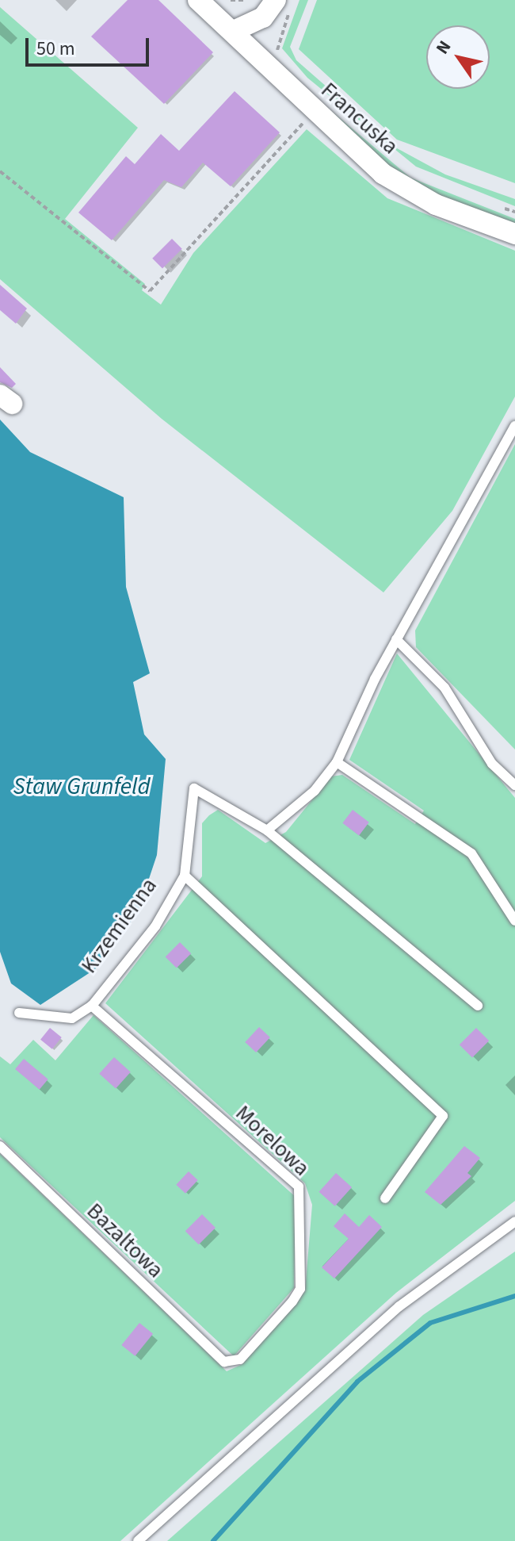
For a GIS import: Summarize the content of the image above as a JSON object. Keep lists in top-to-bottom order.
{
  "streets": {
    "street": ["Francuska"],
    "lane": ["Krzemienna", "Morelowa", "Bazaltowa"]
  },
  "crossings": [
    ["Krzemienna", "Morelowa"],
    ["Morelowa", "Bazaltowa"]
  ],
  "water": ["Staw Grunfeld"],
  "scale_bar": "50 m",
  "north": "top left"
}
